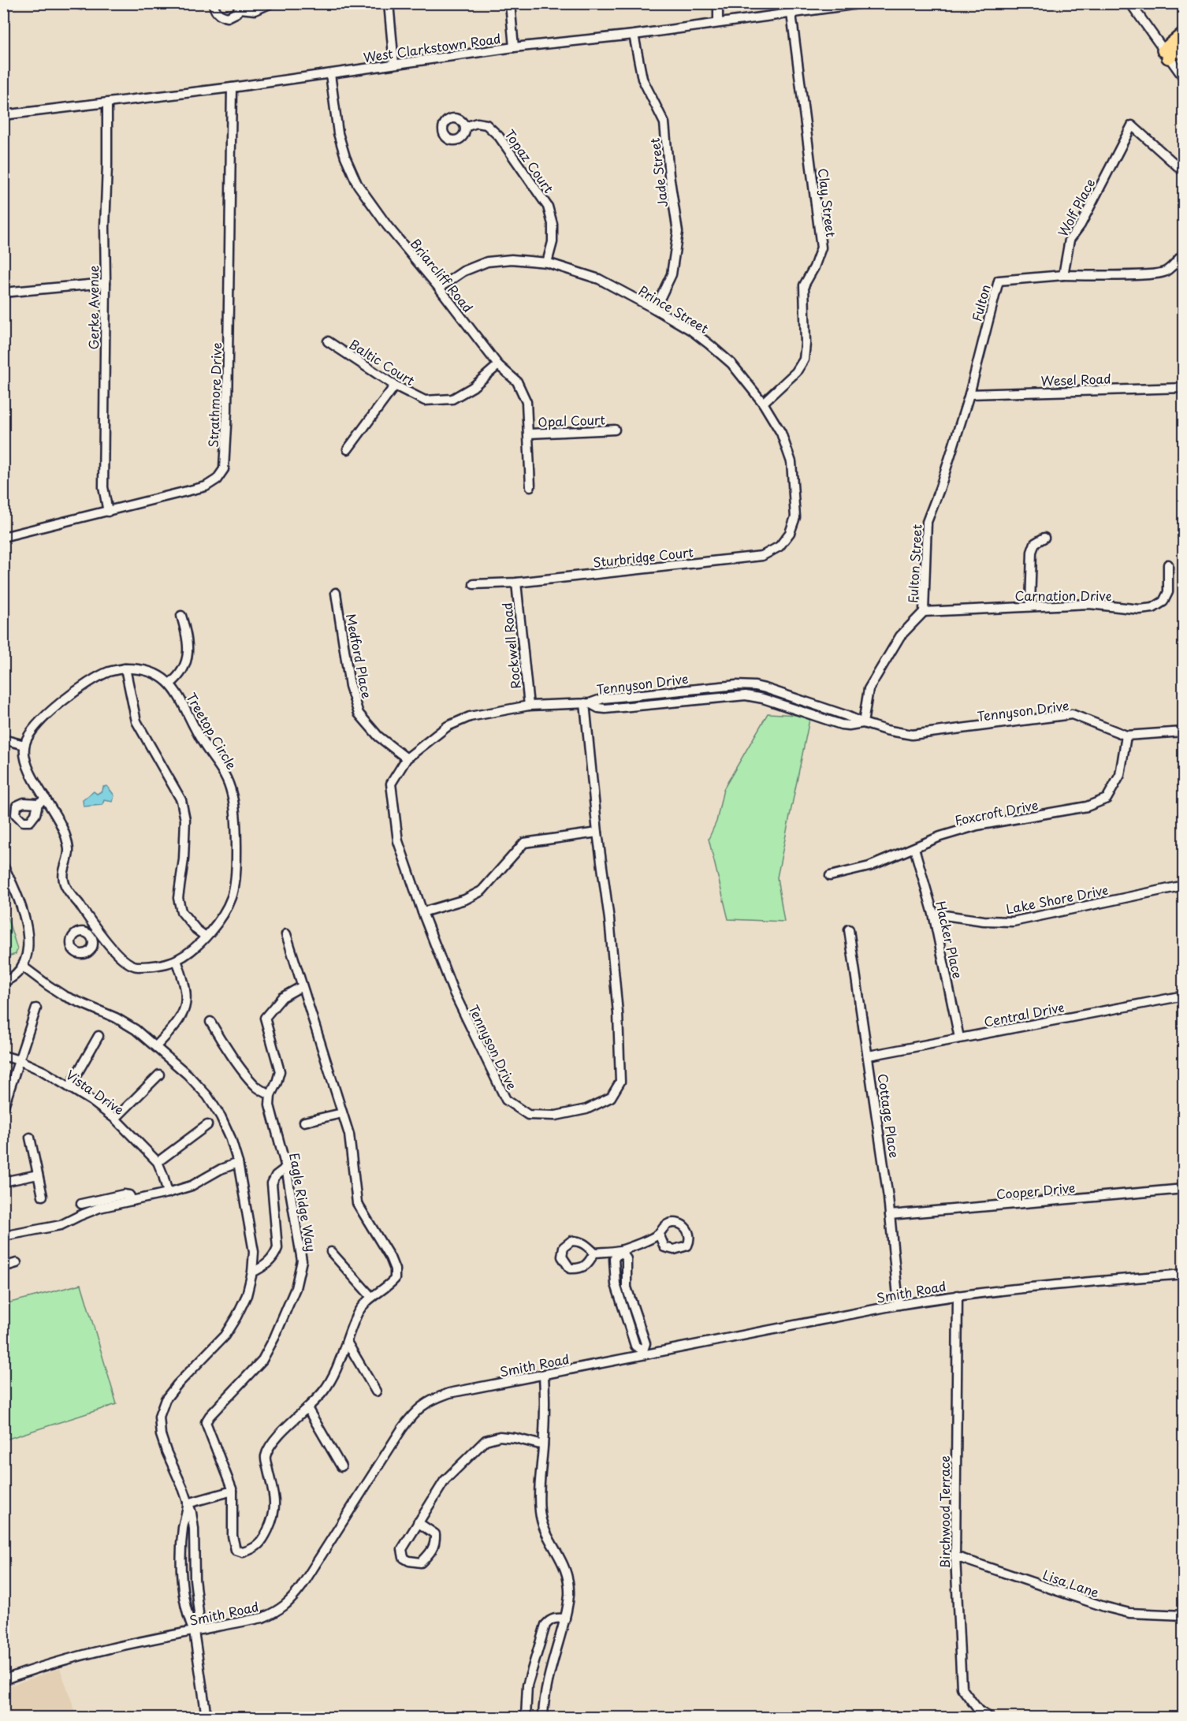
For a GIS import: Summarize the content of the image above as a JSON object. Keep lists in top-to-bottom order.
{
  "streets": {
    "street": [
      "West Clarkstown Road",
      "Topaz Court",
      "Jade Street",
      "Clay Street",
      "Wolf Place",
      "Briarcliff Road",
      "Fulton",
      "Gerke Avenue",
      "Prince Street",
      "Baltic Court",
      "Wesel Road",
      "Strathmore Drive",
      "Opal Court",
      "Sturbridge Court",
      "Fulton Street",
      "Carnation Drive",
      "Rockwell Road",
      "Medford Place",
      "Tennyson Drive",
      "Treetop Circle",
      "Foxcroft Drive",
      "Lake Shore Drive",
      "Hacker Place",
      "Central Drive",
      "Vista Drive",
      "Cottage Place",
      "Cooper Drive",
      "Eagle Ridge Way",
      "Smith Road",
      "Birchwood Terrace",
      "Lisa Lane"
    ]
  },
  "crossings": [
    ["West Clarkstown Road", "Jade Street"],
    ["West Clarkstown Road", "Clay Street"],
    ["West Clarkstown Road", "Briarcliff Road"],
    ["West Clarkstown Road", "Gerke Avenue"],
    ["West Clarkstown Road", "Strathmore Drive"],
    ["Topaz Court", "Prince Street"],
    ["Jade Street", "Prince Street"],
    ["Clay Street", "Prince Street"],
    ["Wolf Place", "Fulton"],
    ["Briarcliff Road", "Prince Street"],
    ["Briarcliff Road", "Baltic Court"],
    ["Briarcliff Road", "Opal Court"],
    ["Fulton", "Wesel Road"],
    ["Fulton", "Fulton Street"],
    ["Gerke Avenue", "Strathmore Drive"],
    ["Prince Street", "Sturbridge Court"],
    ["Wesel Road", "Fulton Street"],
    ["Sturbridge Court", "Rockwell Road"],
    ["Fulton Street", "Carnation Drive"],
    ["Fulton Street", "Tennyson Drive"],
    ["Rockwell Road", "Tennyson Drive"],
    ["Medford Place", "Tennyson Drive"],
    ["Tennyson Drive", "Foxcroft Drive"],
    ["Foxcroft Drive", "Hacker Place"],
    ["Lake Shore Drive", "Hacker Place"],
    ["Hacker Place", "Central Drive"],
    ["Central Drive", "Cottage Place"],
    ["Cottage Place", "Cooper Drive"],
    ["Cottage Place", "Smith Road"],
    ["Smith Road", "Birchwood Terrace"],
    ["Birchwood Terrace", "Lisa Lane"]
  ]
}
